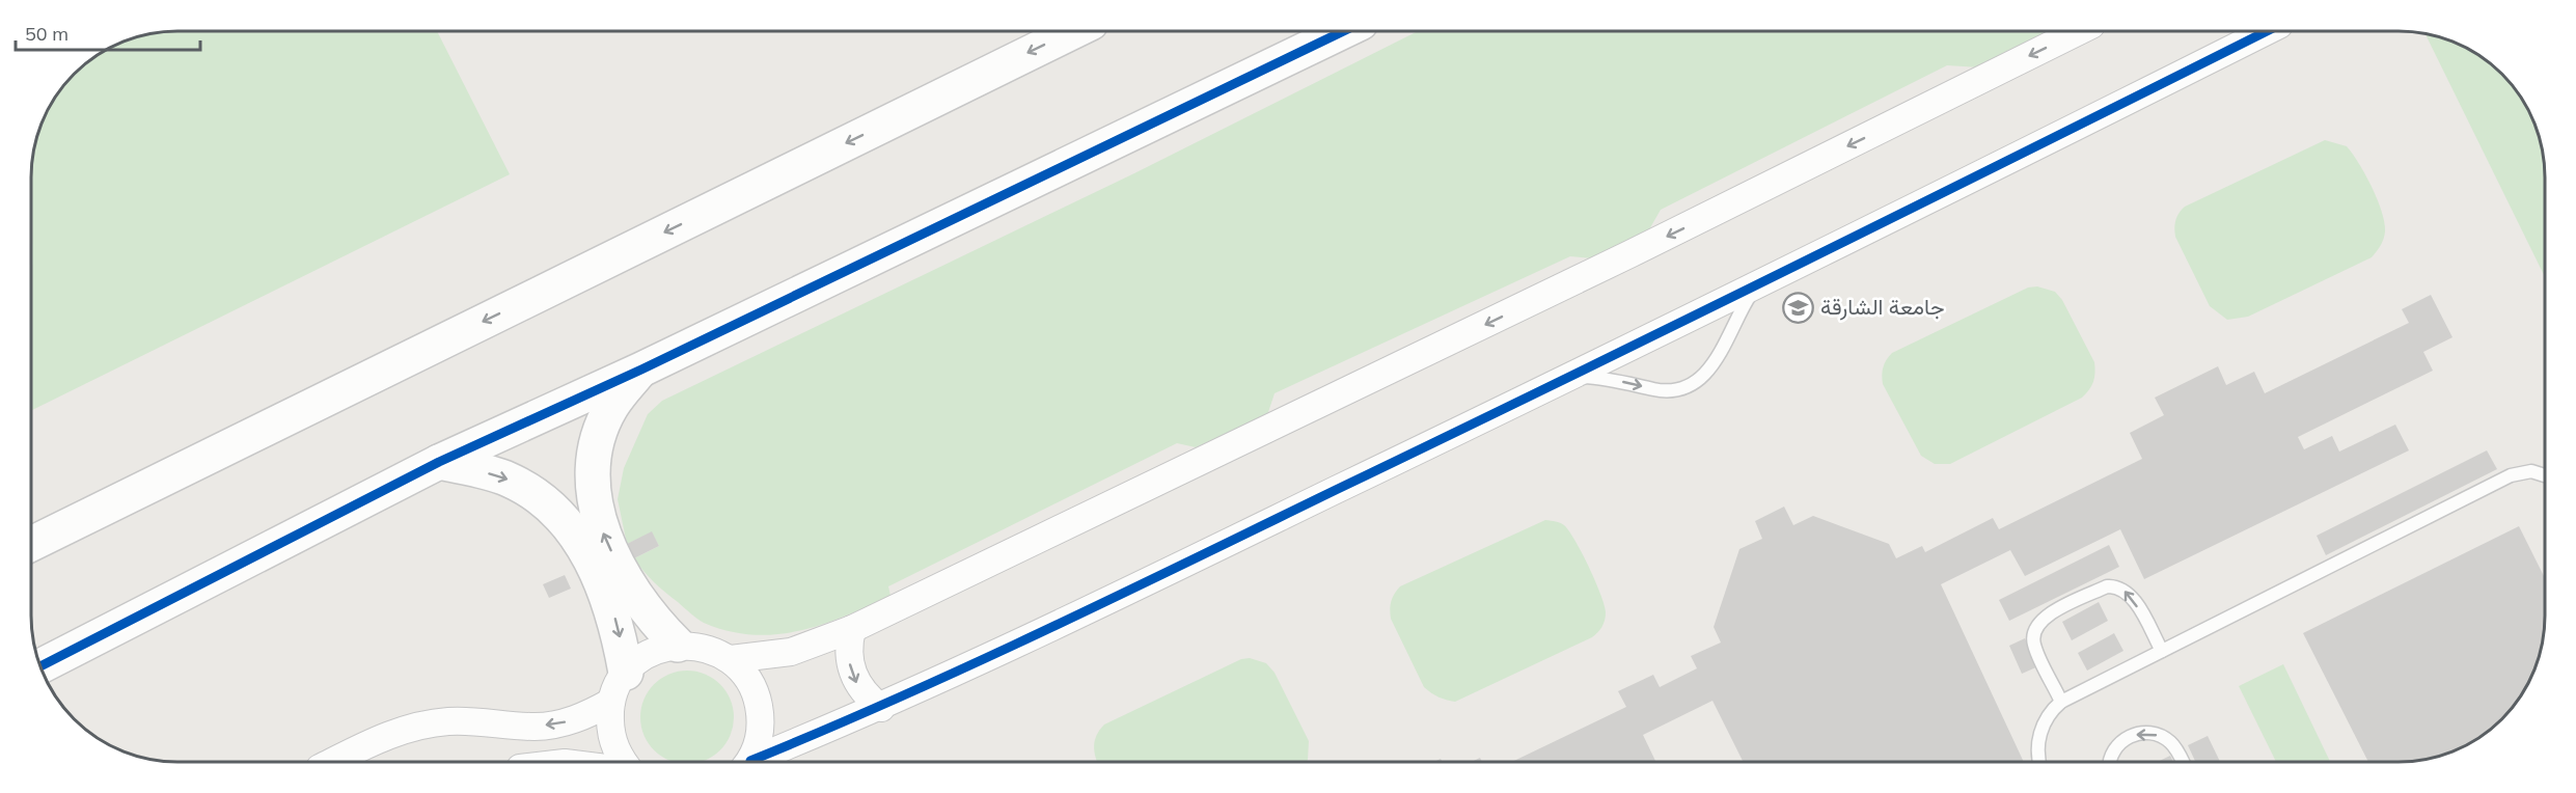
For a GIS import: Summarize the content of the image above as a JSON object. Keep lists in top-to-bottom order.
{
  "places": {
    "school or university": ["جامعة الشارقة"]
  },
  "scale_bar": "50 m"
}
